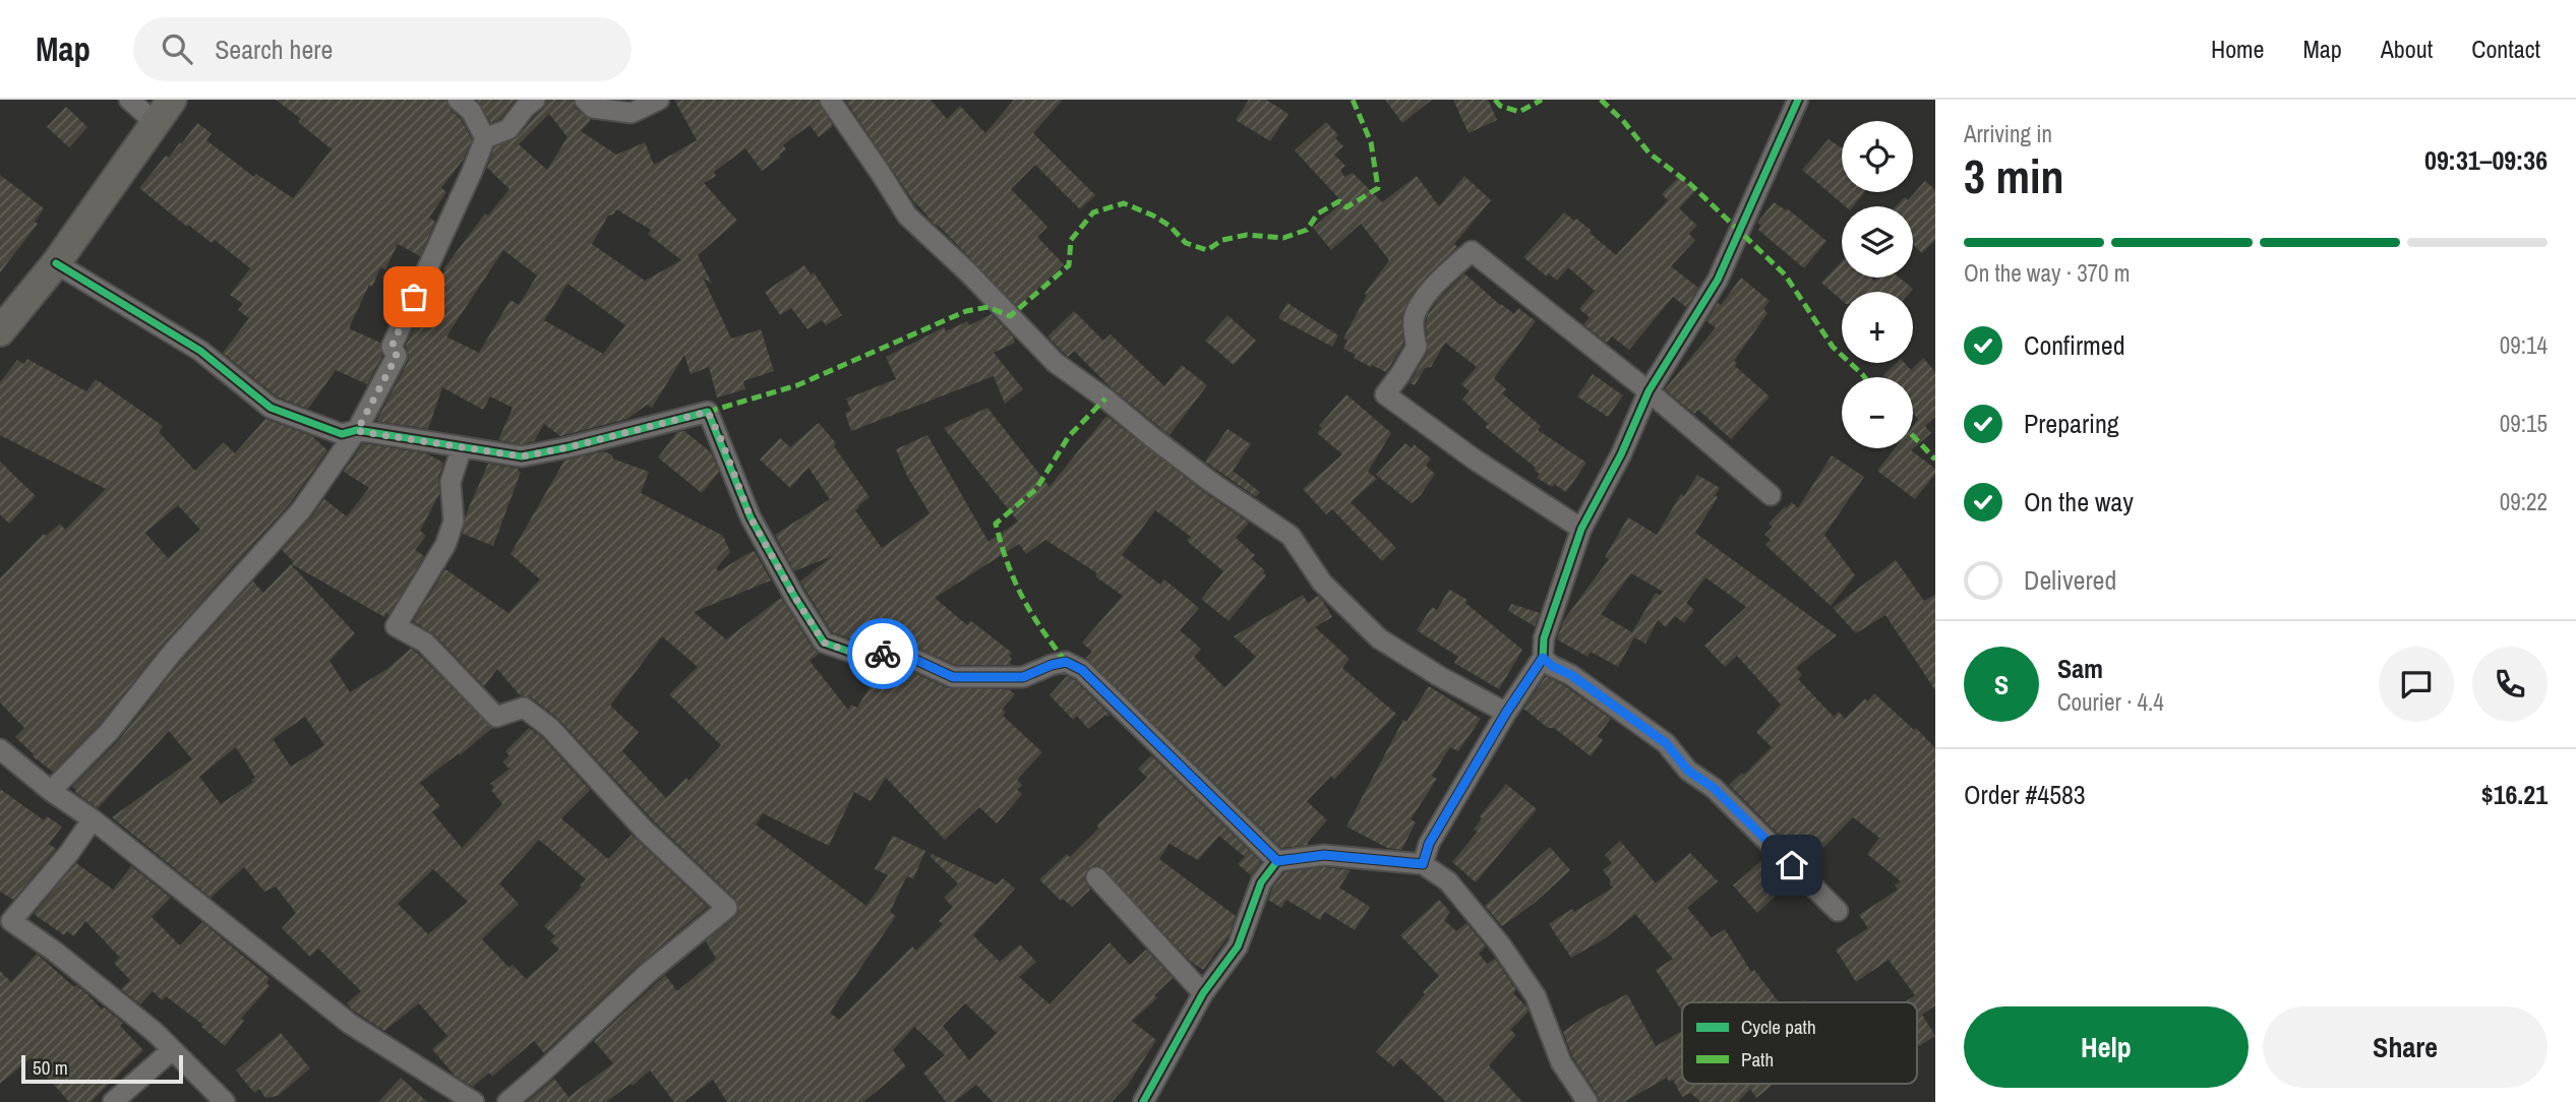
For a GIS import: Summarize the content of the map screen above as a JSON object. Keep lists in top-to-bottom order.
{
  "legend": ["Cycle path", "Path"],
  "scale_bar": "50 m",
  "page": {
    "header": "Map",
    "search": "Search here",
    "nav": [
      "Home",
      "Map",
      "About",
      "Contact"
    ],
    "heading": ["3 min", "Arriving in", "09:31–09:36"],
    "panel": [
      "Sam",
      "Courier · 4.4",
      "Order #4583",
      "$16.21"
    ],
    "map_buttons": ["+", "−"],
    "bar": "On the way · 370 m",
    "list": [
      ["Confirmed", "09:14"],
      ["Preparing", "09:15"],
      ["On the way", "09:22"],
      "Delivered"
    ],
    "round": "S",
    "buttons": ["Help", "Share"],
    "scale": "50 m"
  }
}
